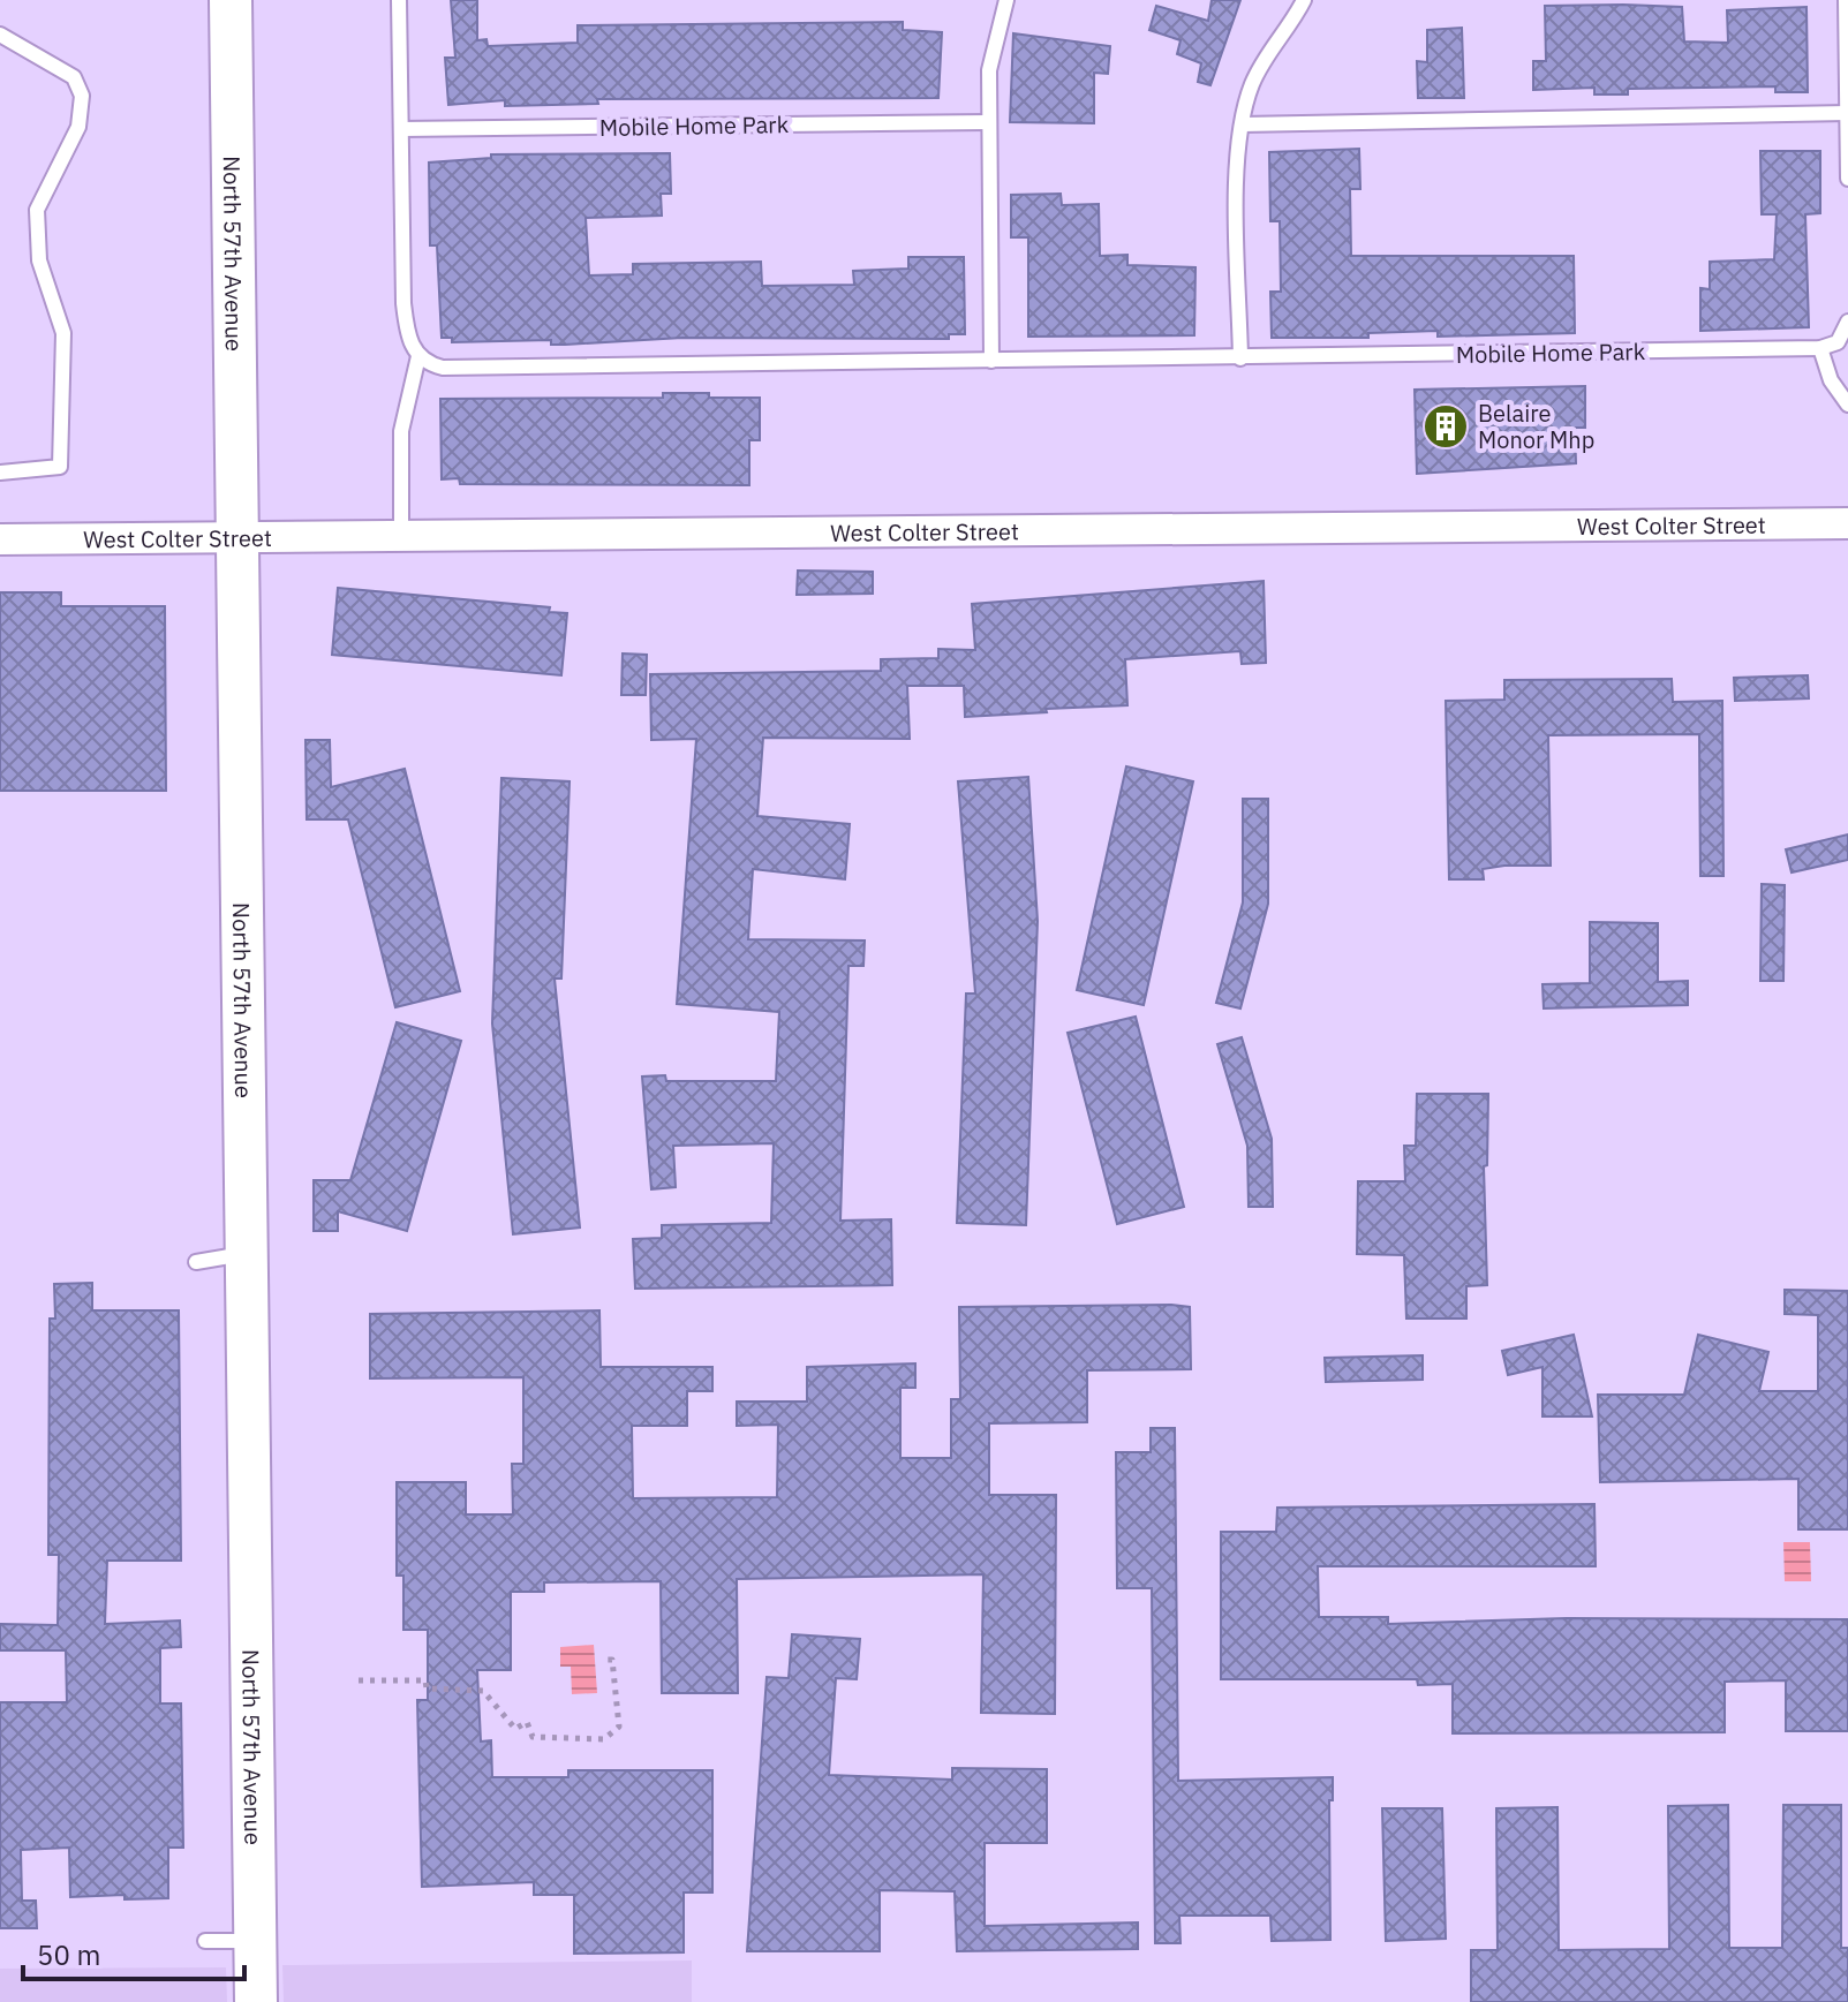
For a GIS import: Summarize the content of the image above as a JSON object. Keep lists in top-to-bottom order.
{
  "streets": {
    "street": ["North 57th Avenue", "West Colter Street"],
    "lane": ["Mobile Home Park"]
  },
  "crossings": [
    ["North 57th Avenue", "West Colter Street"]
  ],
  "places": {
    "building": ["Belaire Monor Mhp"]
  },
  "scale_bar": "50 m"
}
